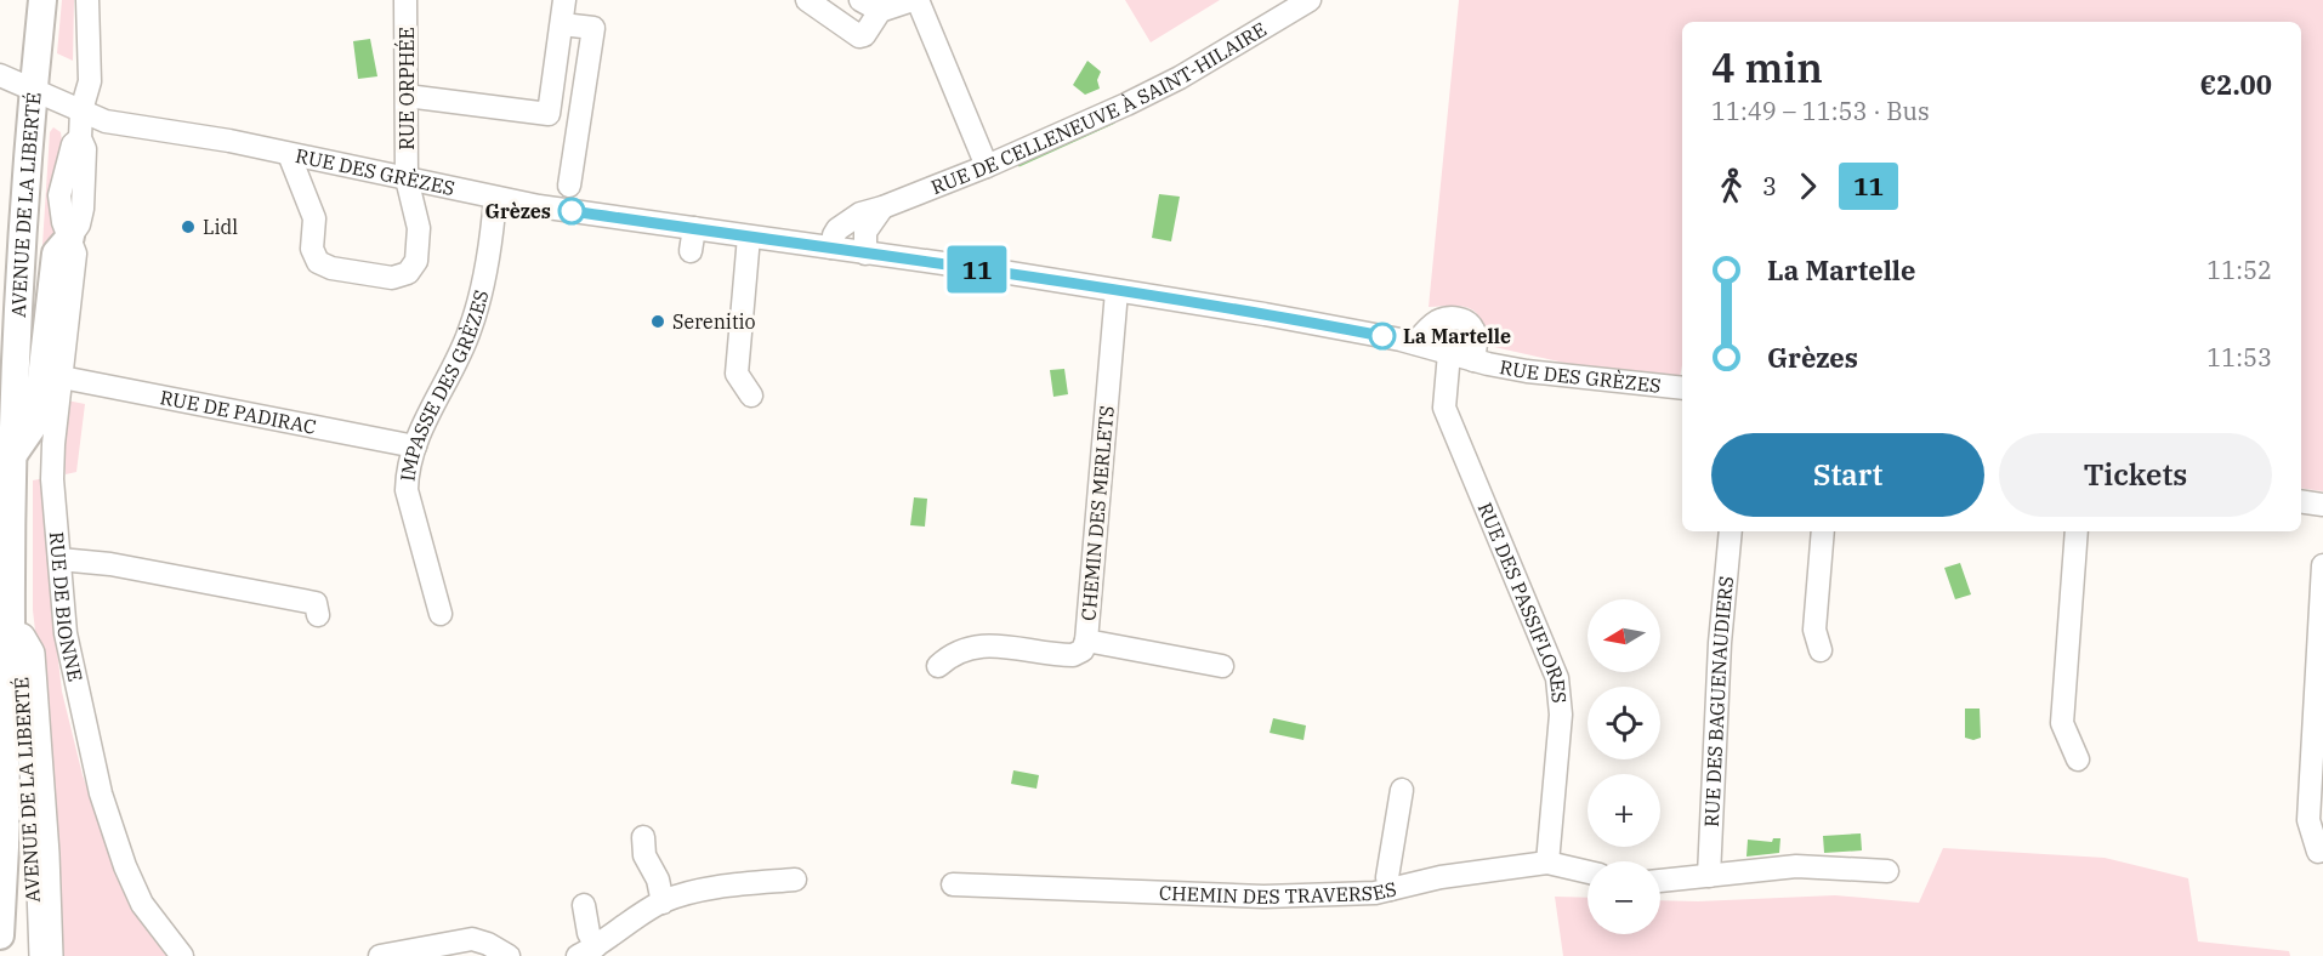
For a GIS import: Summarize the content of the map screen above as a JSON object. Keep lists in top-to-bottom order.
{
  "streets": {
    "main road": ["AVENUE DE LA LIBERTÉ"],
    "street": [
      "RUE ORPHÉE",
      "RUE DE CELLENEUVE À SAINT-HILAIRE",
      "RUE DES GRÈZES",
      "IMPASSE DES GRÈZES",
      "RUE DE PADIRAC",
      "CHEMIN DES MERLETS",
      "RUE DES PASSIFLORES",
      "RUE DE BIONNE",
      "RUE DES BAGUENAUDIERS",
      "CHEMIN DES TRAVERSES"
    ]
  },
  "crossings": [
    ["RUE ORPHÉE", "RUE DES GRÈZES"],
    ["RUE DE CELLENEUVE À SAINT-HILAIRE", "RUE DES GRÈZES"],
    ["RUE DES GRÈZES", "AVENUE DE LA LIBERTÉ"],
    ["RUE DES GRÈZES", "IMPASSE DES GRÈZES"],
    ["RUE DES GRÈZES", "CHEMIN DES MERLETS"],
    ["RUE DES GRÈZES", "RUE DES PASSIFLORES"],
    ["RUE DES GRÈZES", "RUE DE BIONNE"],
    ["IMPASSE DES GRÈZES", "RUE DE PADIRAC"],
    ["RUE DE PADIRAC", "RUE DE BIONNE"],
    ["RUE DES PASSIFLORES", "CHEMIN DES TRAVERSES"]
  ],
  "places": [
    "Grèzes",
    "Lidl",
    "Serenitio",
    "La Martelle"
  ],
  "lines": ["bus line 11"],
  "north": "left",
  "page": {
    "on_map": "11",
    "heading": ["4 min", "11:49 – 11:53 · Bus", "€2.00"],
    "legs": ["3", "11"],
    "list": [
      {
        "name": "La Martelle",
        "value": "11:52"
      },
      {
        "name": "Grèzes",
        "value": "11:53"
      }
    ],
    "buttons": ["Start", "Tickets"],
    "map_buttons": ["+", "−"]
  }
}
